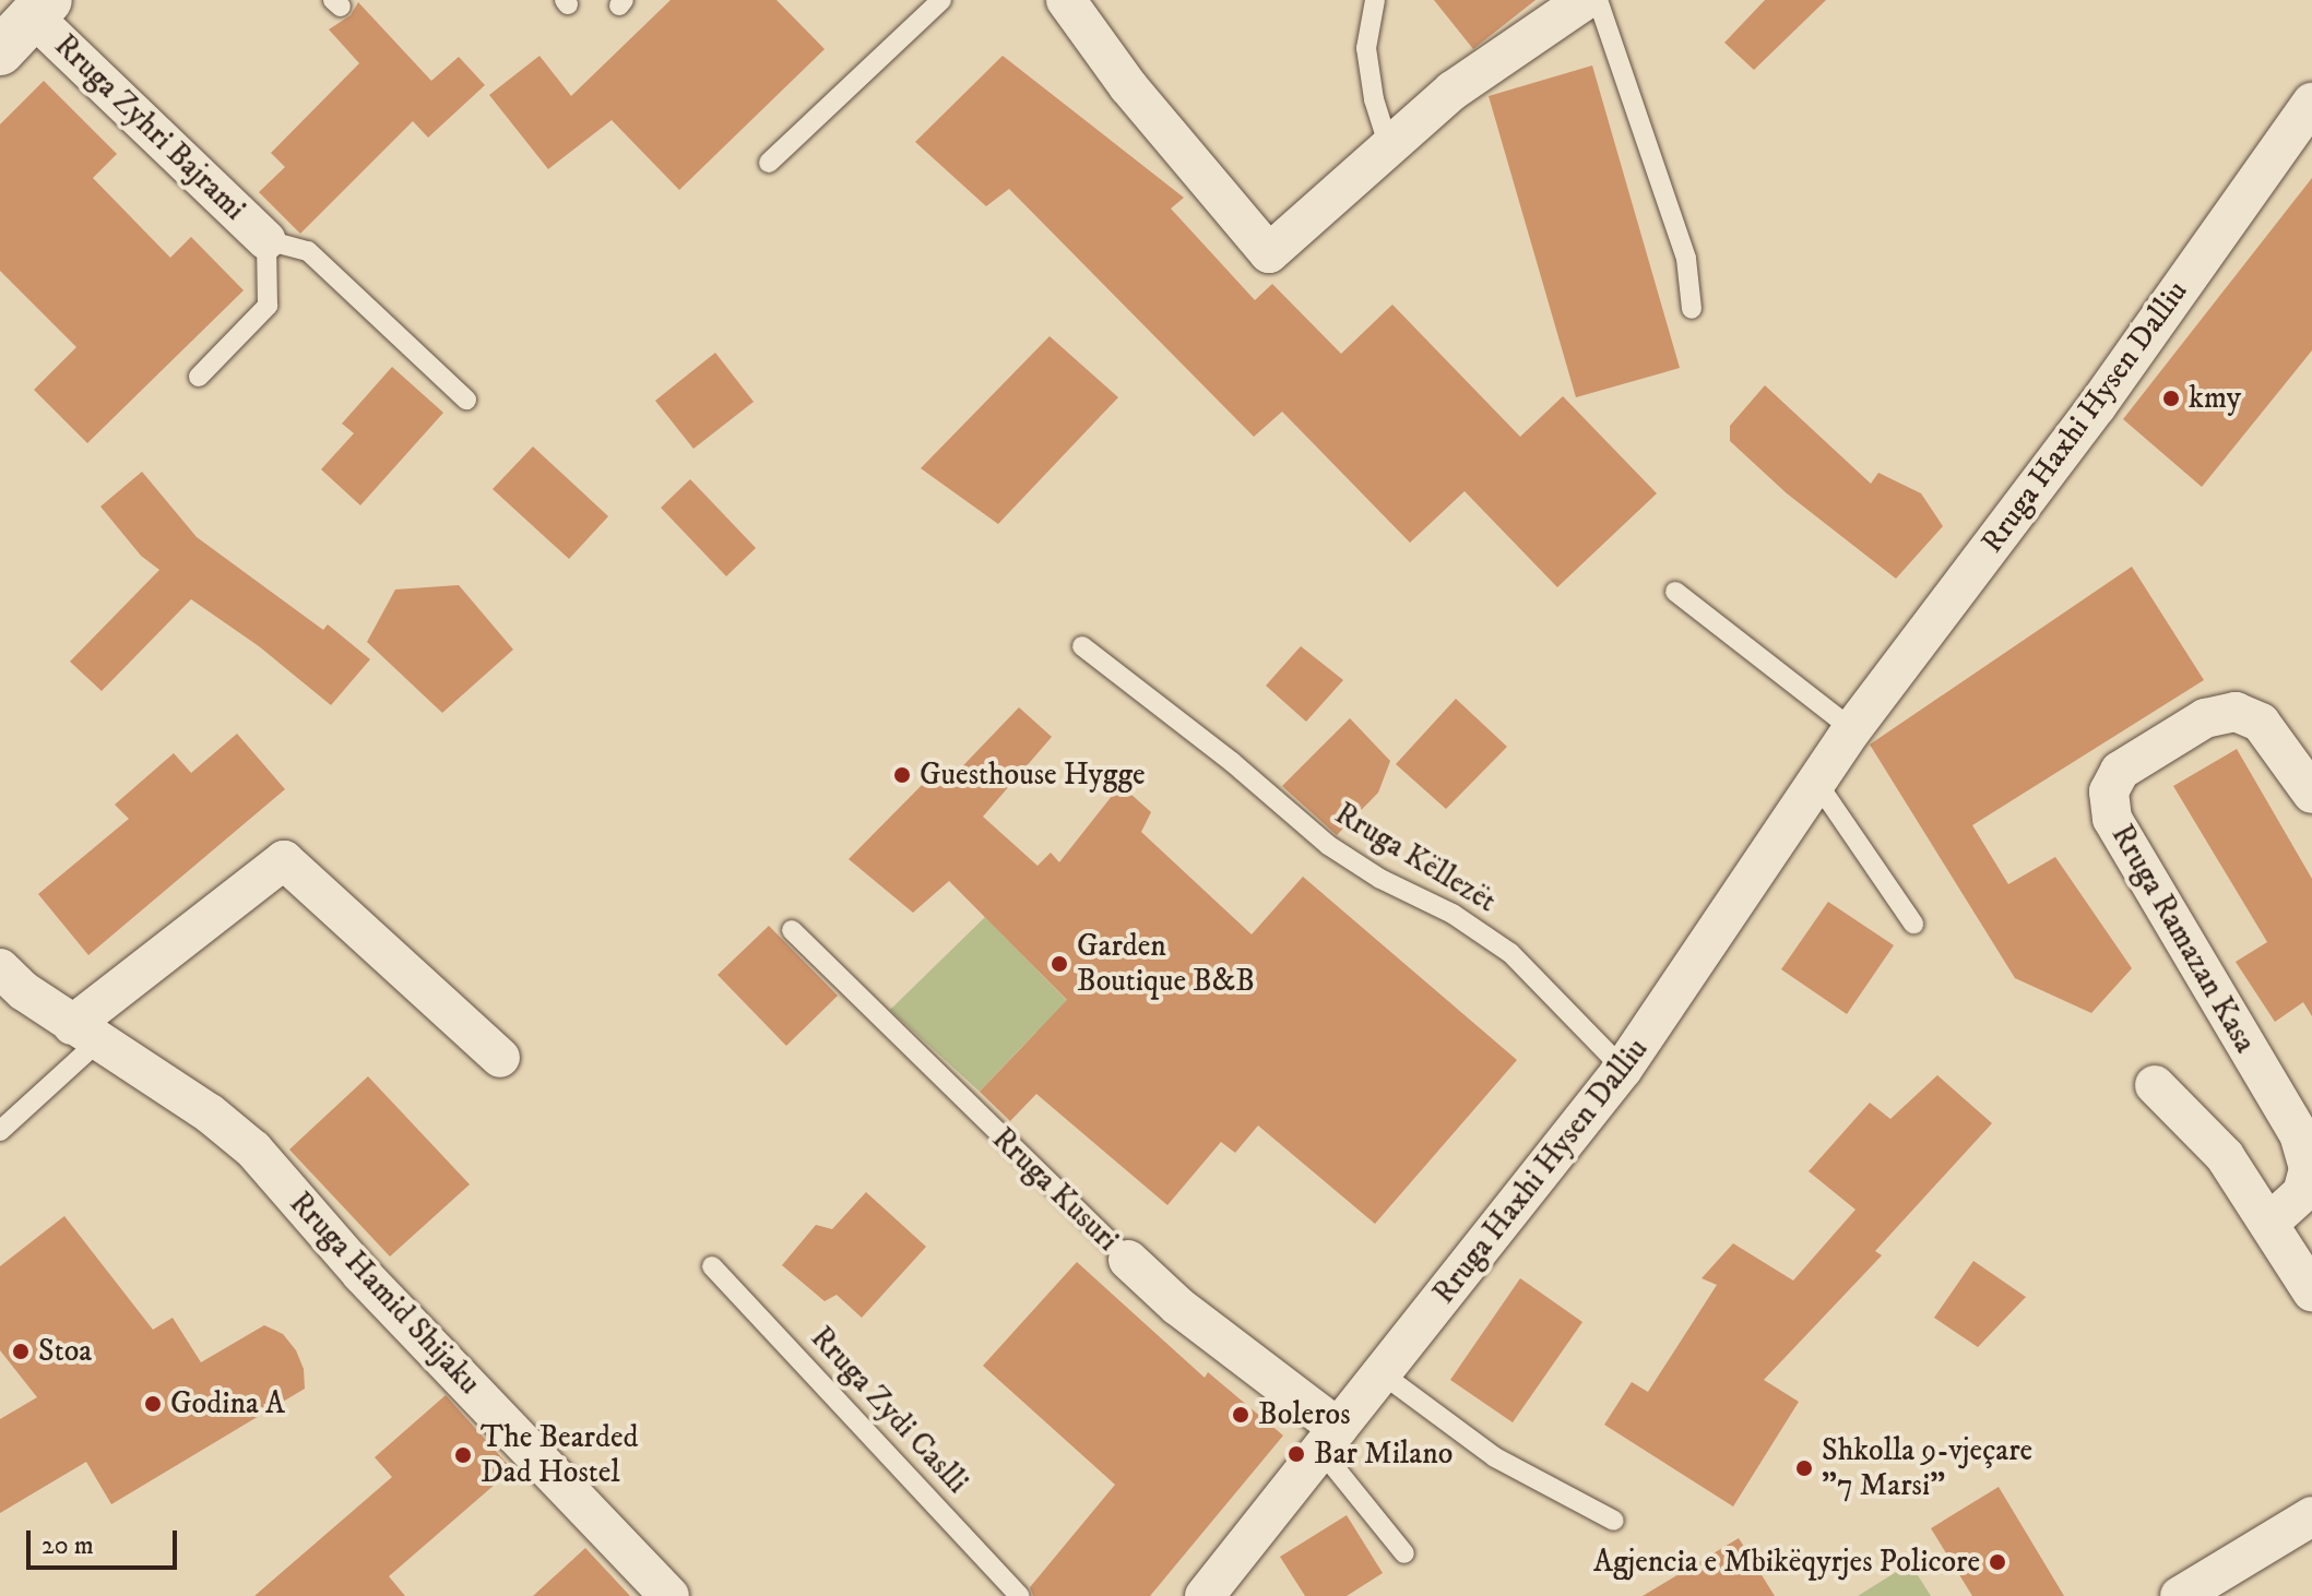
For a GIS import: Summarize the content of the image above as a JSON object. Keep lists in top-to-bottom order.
{
  "streets": {
    "street": [
      "Rruga Zyhri Bajrami",
      "Rruga Haxhi Hysen Dalliu",
      "Rruga Ramazan Kasa",
      "Rruga Kusuri",
      "Rruga Hamid Shijaku"
    ],
    "lane": ["Rruga Këllezët", "Rruga Zydi Caslli"]
  },
  "crossings": [
    ["Rruga Haxhi Hysen Dalliu", "Rruga Këllezët"],
    ["Rruga Haxhi Hysen Dalliu", "Rruga Kusuri"]
  ],
  "places": [
    "kmy",
    "Guesthouse Hygge",
    "Garden Boutique B&B",
    "Stoa",
    "Godina A",
    "Boleros",
    "Bar Milano",
    "The Bearded Dad Hostel",
    "Shkolla 9-vjeçare \"7 Marsi\"",
    "Agjencia e Mbikëqyrjes Policore"
  ],
  "scale_bar": "20 m"
}
